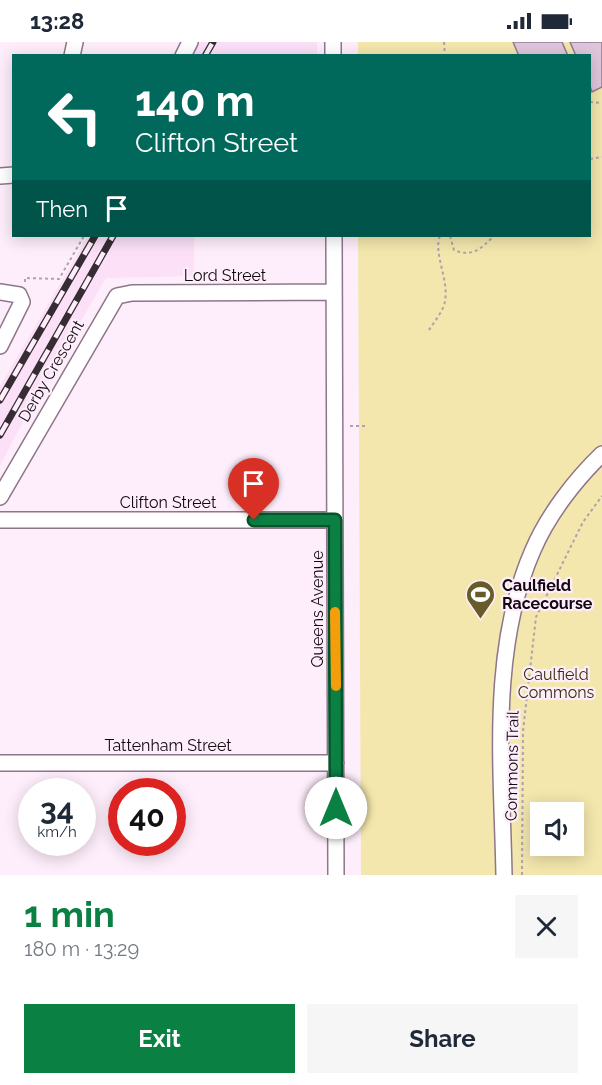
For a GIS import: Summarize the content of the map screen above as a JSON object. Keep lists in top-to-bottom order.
{
  "streets": {
    "street": [
      "Lord Street",
      "Derby Crescent",
      "Clifton Street",
      "Queens Avenue",
      "Tattenham Street"
    ],
    "path": ["Commons Trail"]
  },
  "crossings": [
    ["Lord Street", "Derby Crescent"],
    ["Lord Street", "Queens Avenue"],
    ["Clifton Street", "Queens Avenue"],
    ["Queens Avenue", "Tattenham Street"]
  ],
  "parks": ["Caulfield Commons"],
  "places": {
    "sports": ["Caulfield Racecourse"]
  },
  "page": {
    "status": "13:28",
    "turn": ["140 m", "Clifton Street"],
    "then": "Then",
    "speed": "34 km/h",
    "limit": "40",
    "heading": ["1 min", "180 m · 13:29"],
    "buttons": ["Exit", "Share"]
  }
}
